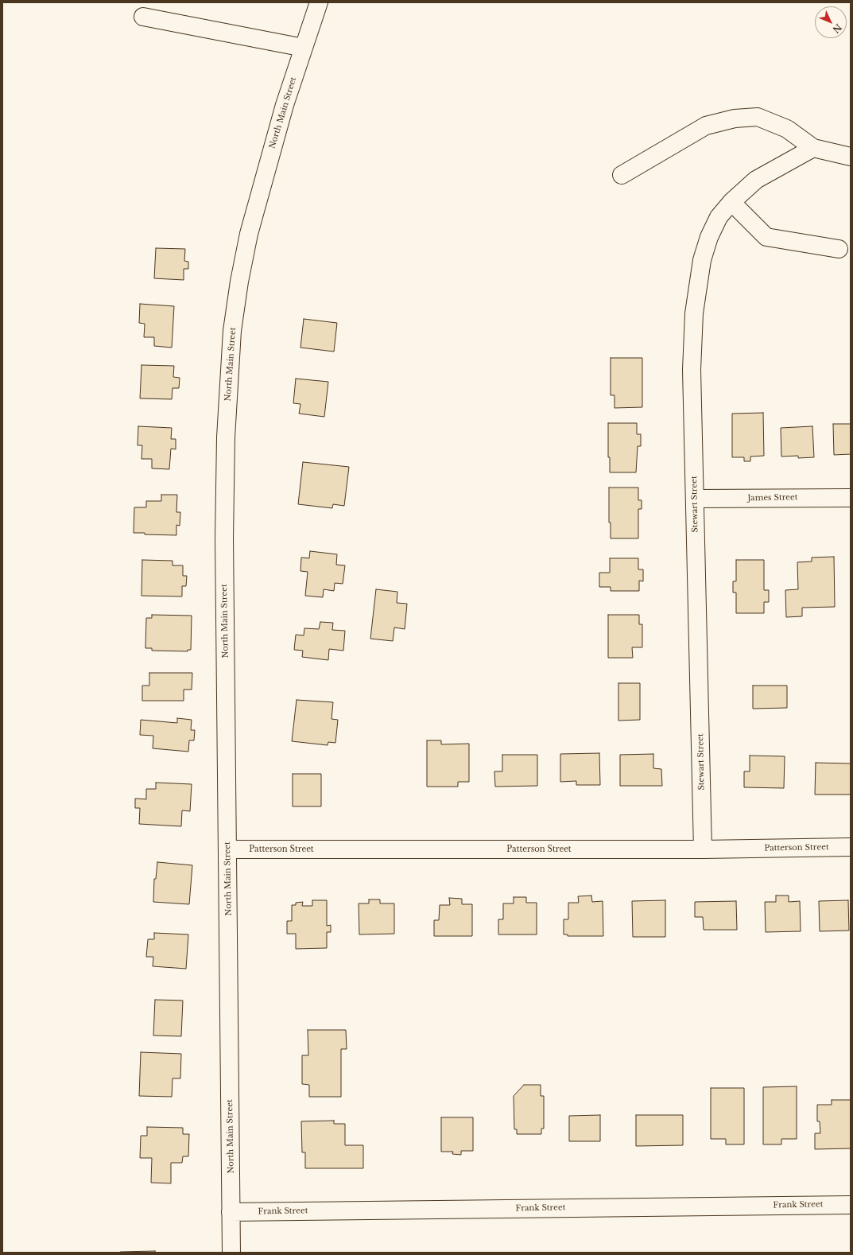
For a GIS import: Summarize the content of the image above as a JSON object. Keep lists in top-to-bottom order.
{
  "streets": {
    "street": [
      "North Main Street",
      "James Street",
      "Stewart Street",
      "Patterson Street",
      "Frank Street"
    ]
  },
  "crossings": [
    ["North Main Street", "Patterson Street"],
    ["North Main Street", "Frank Street"],
    ["James Street", "Stewart Street"],
    ["Stewart Street", "Patterson Street"]
  ],
  "north": "bottom right"
}
